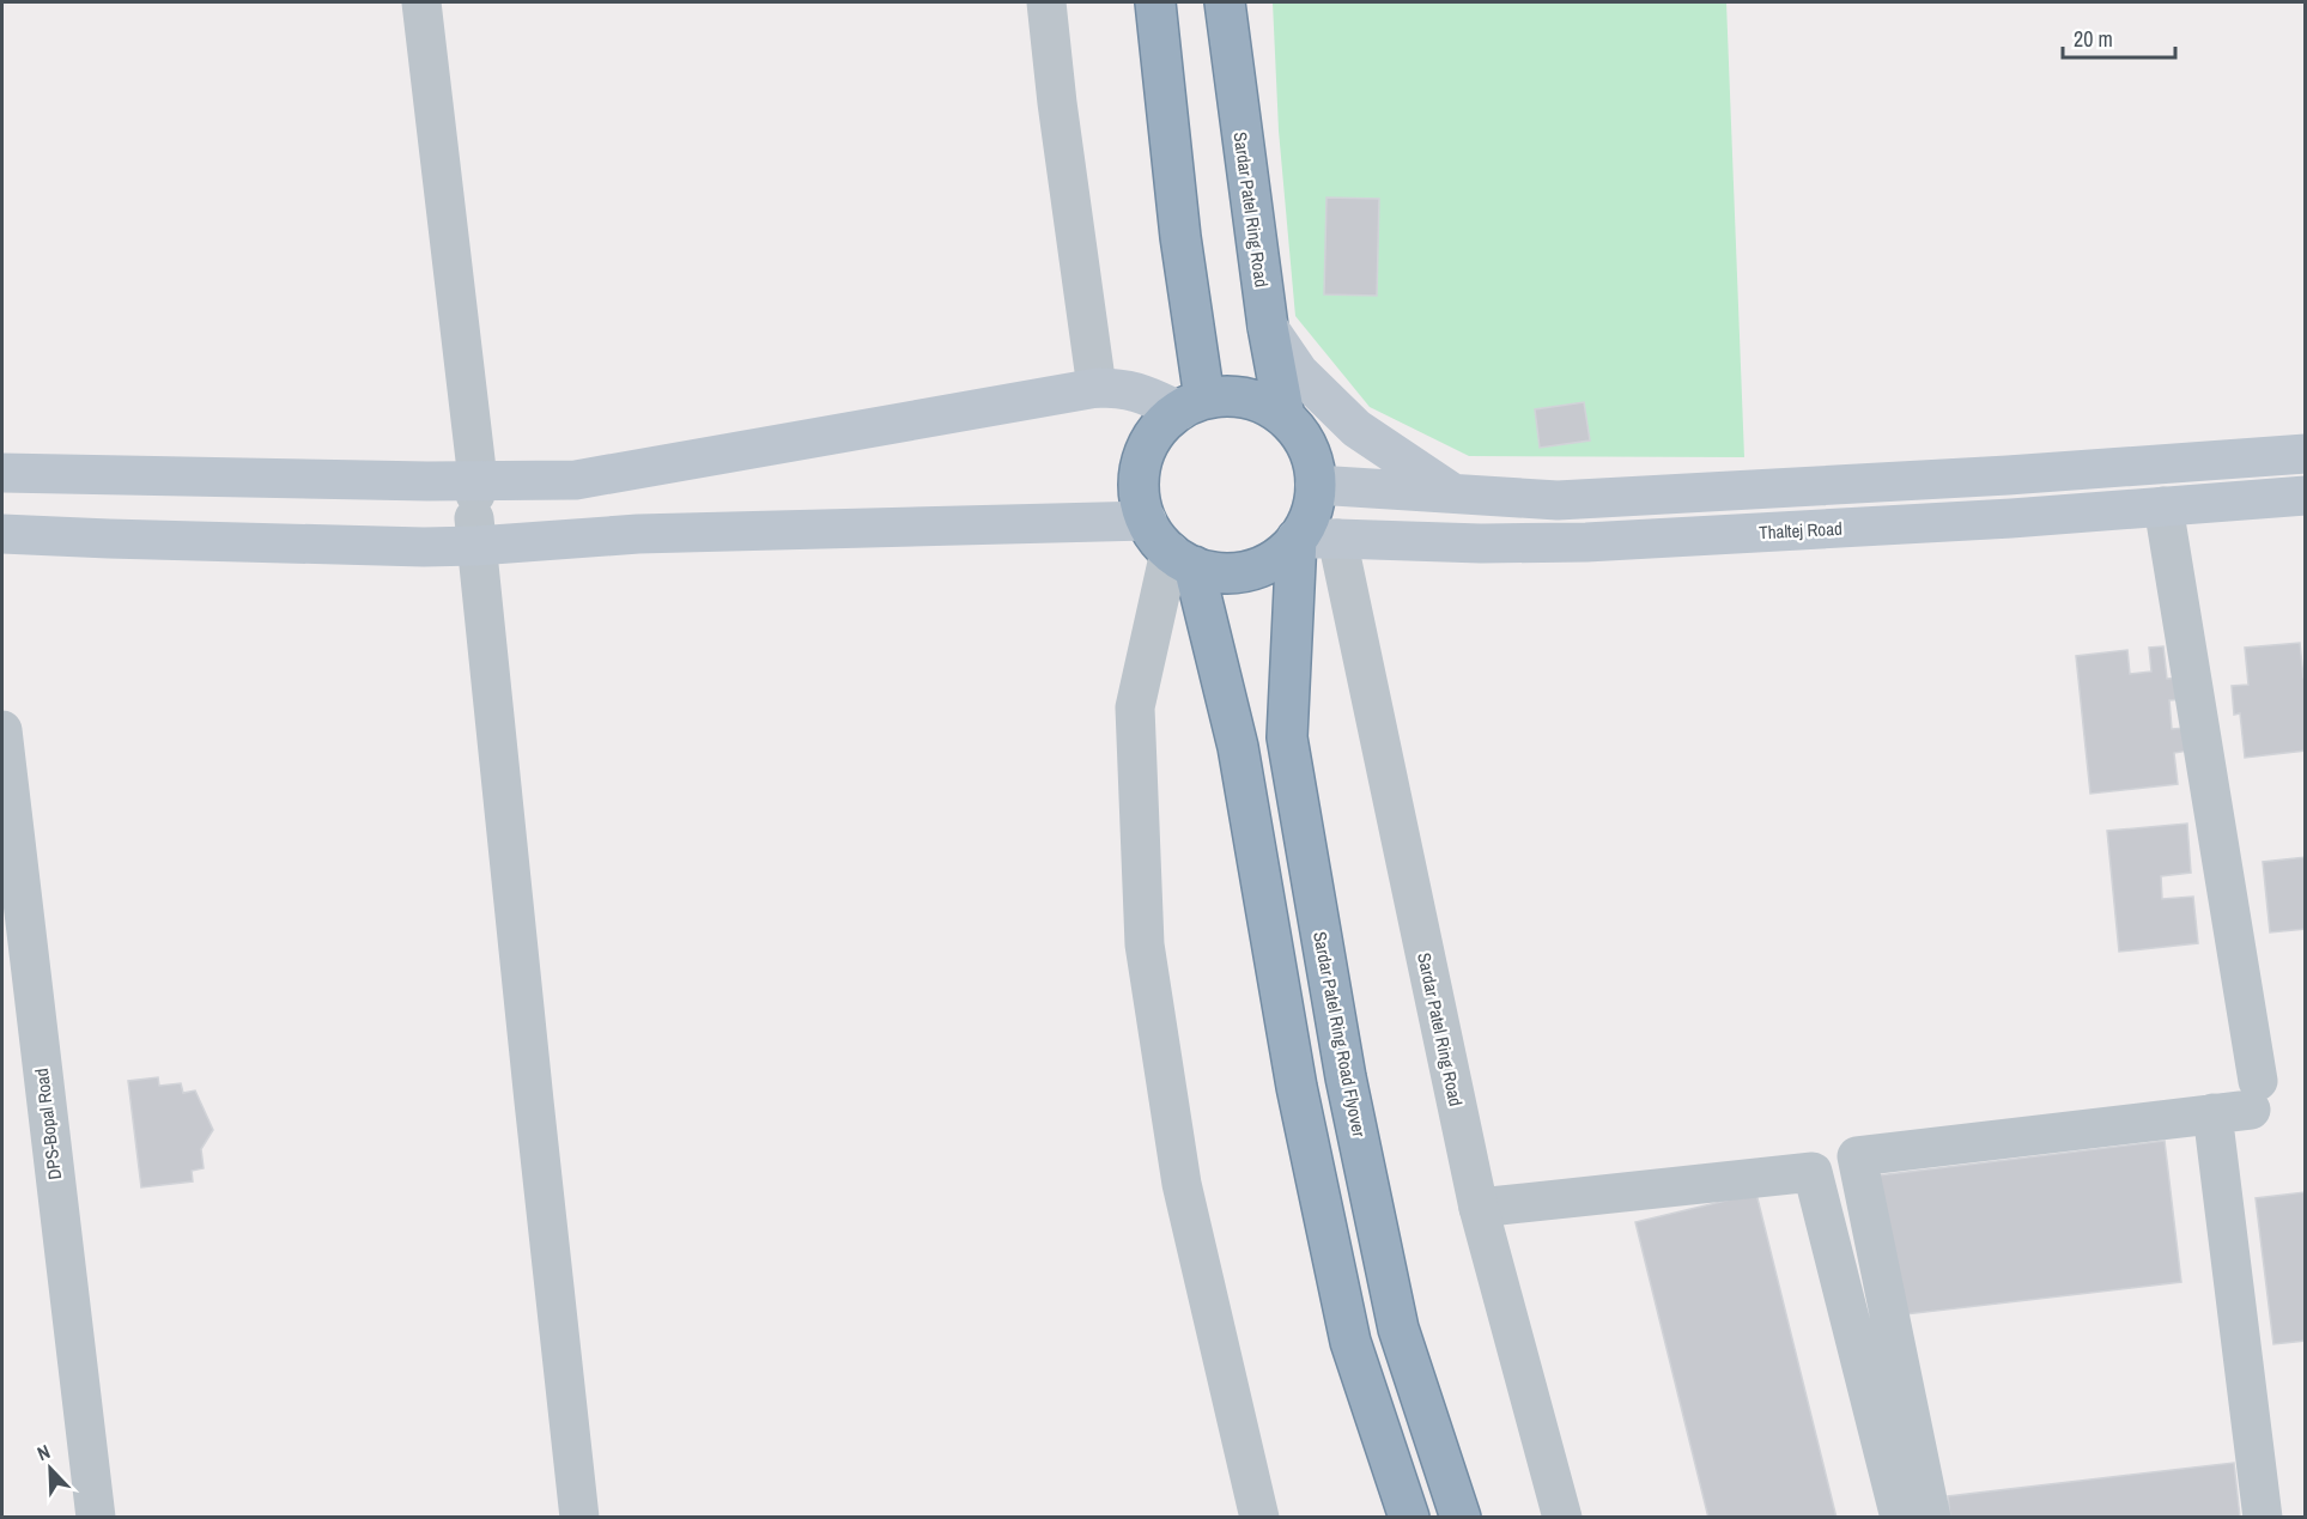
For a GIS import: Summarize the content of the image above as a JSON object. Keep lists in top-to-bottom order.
{
  "streets": {
    "highway": ["Sardar Patel Ring Road", "Sardar Patel Ring Road Flyover"],
    "main road": ["Thaltej Road"],
    "street": ["DPS-Bopal Road"]
  },
  "crossings": [
    ["Sardar Patel Ring Road", "Thaltej Road"],
    ["Sardar Patel Ring Road", "Sardar Patel Ring Road Flyover"],
    ["Thaltej Road", "Sardar Patel Ring Road Flyover"]
  ],
  "scale_bar": "20 m",
  "north": "top left"
}
